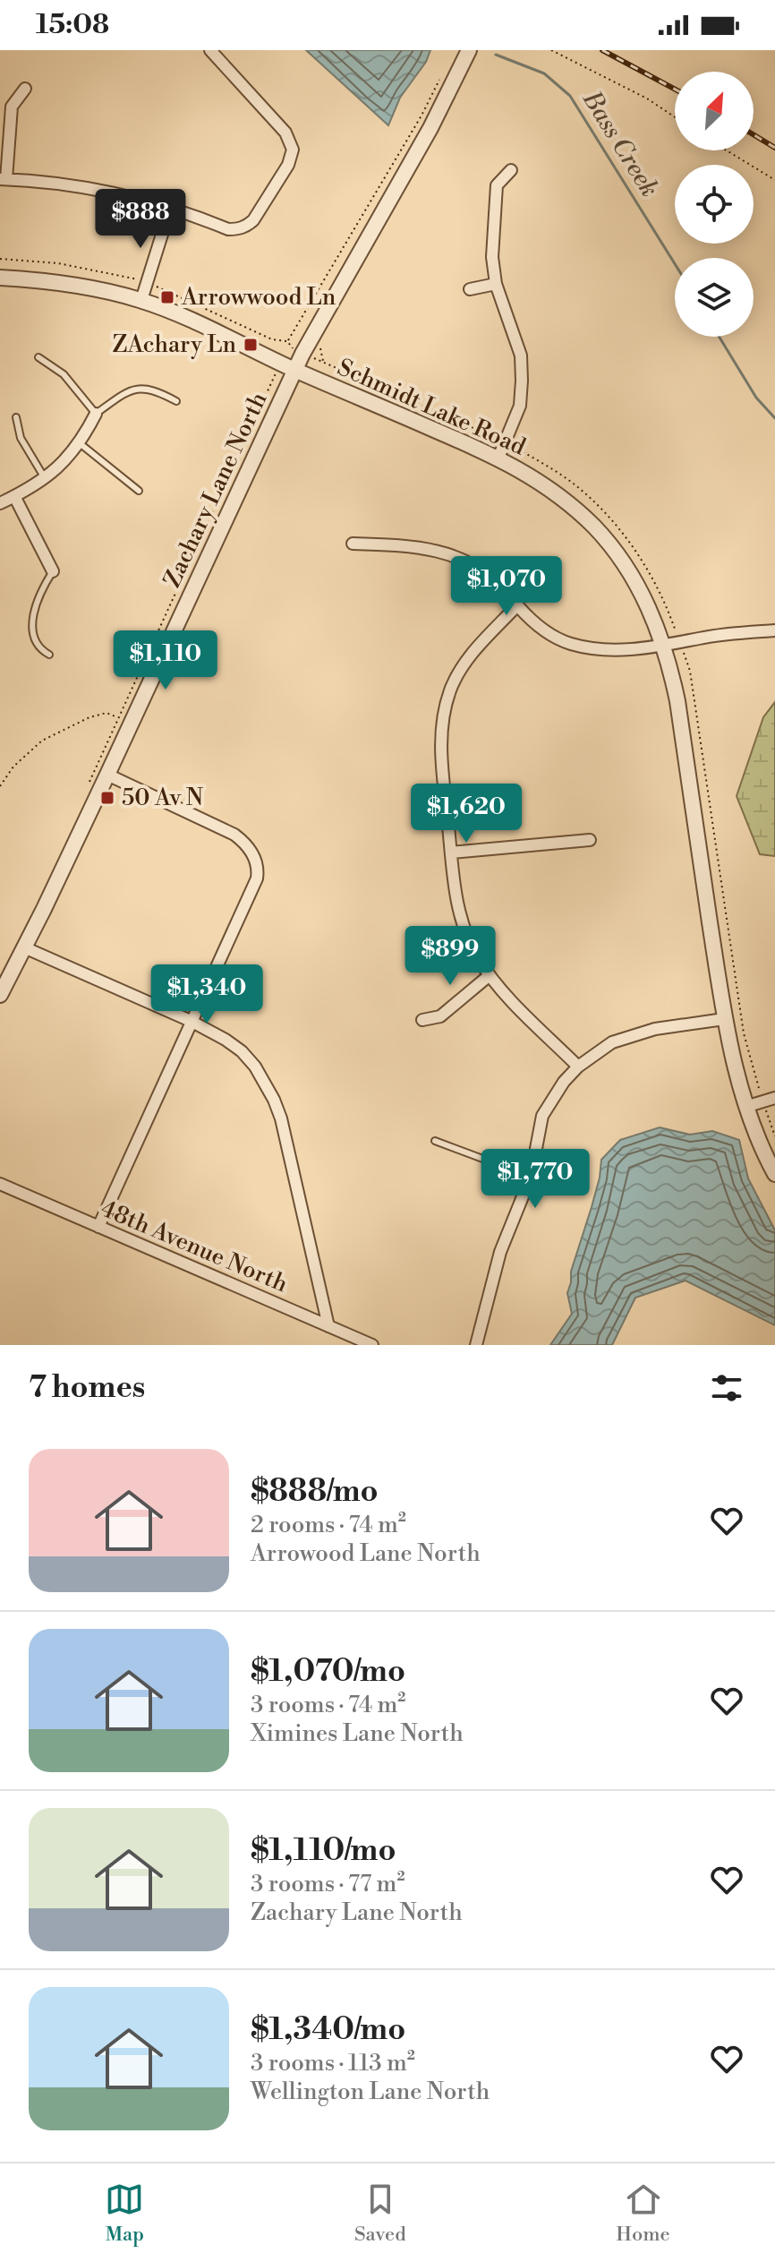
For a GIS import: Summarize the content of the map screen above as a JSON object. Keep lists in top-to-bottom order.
{
  "streets": {
    "street": ["Schmidt Lake Road", "Zachary Lane North", "48th Avenue North"]
  },
  "crossings": [
    ["Schmidt Lake Road", "Zachary Lane North"]
  ],
  "water": ["Bass Creek"],
  "places": {
    "transit": ["Arrowwood Ln", "ZAchary Ln", "50 Av N"]
  },
  "north": "top right",
  "page": {
    "status": "15:08",
    "price": [
      "$888",
      "$1,070",
      "$1,110",
      "$1,620",
      "$899",
      "$1,340",
      "$1,770"
    ],
    "heading": "7 homes",
    "list": [
      {
        "name": "$888/mo",
        "note": "2 rooms · 74 m² · Arrowood Lane North"
      },
      {
        "name": "$1,070/mo",
        "note": "3 rooms · 74 m² · Ximines Lane North"
      },
      {
        "name": "$1,110/mo",
        "note": "3 rooms · 77 m² · Zachary Lane North"
      },
      {
        "name": "$1,340/mo",
        "note": "3 rooms · 113 m² · Wellington Lane North"
      }
    ],
    "tabs": ["Map", "Saved", "Home"]
  }
}
